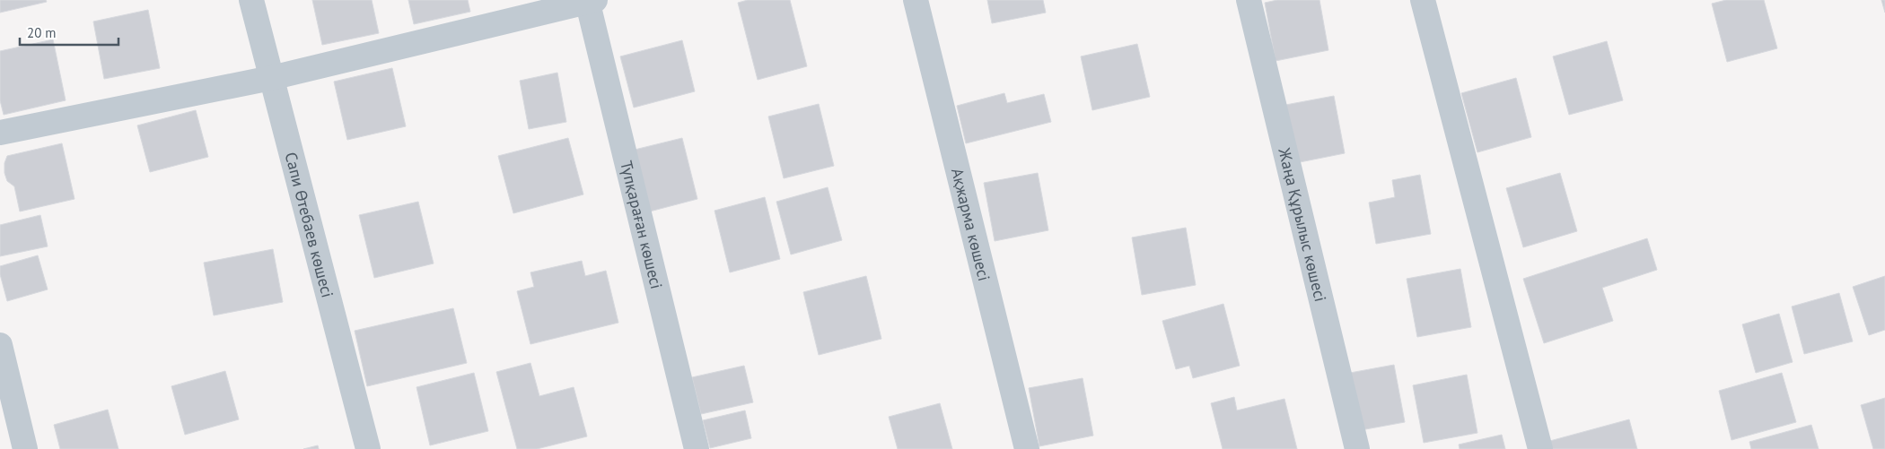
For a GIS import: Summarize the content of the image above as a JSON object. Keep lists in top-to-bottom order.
{
  "streets": {
    "street": [
      "Сапи Өтебаев көшесі",
      "Түпқараған көшесі",
      "Ақжарма көшесі",
      "Жаңа Құрылыс көшесі"
    ]
  },
  "scale_bar": "20 m"
}
